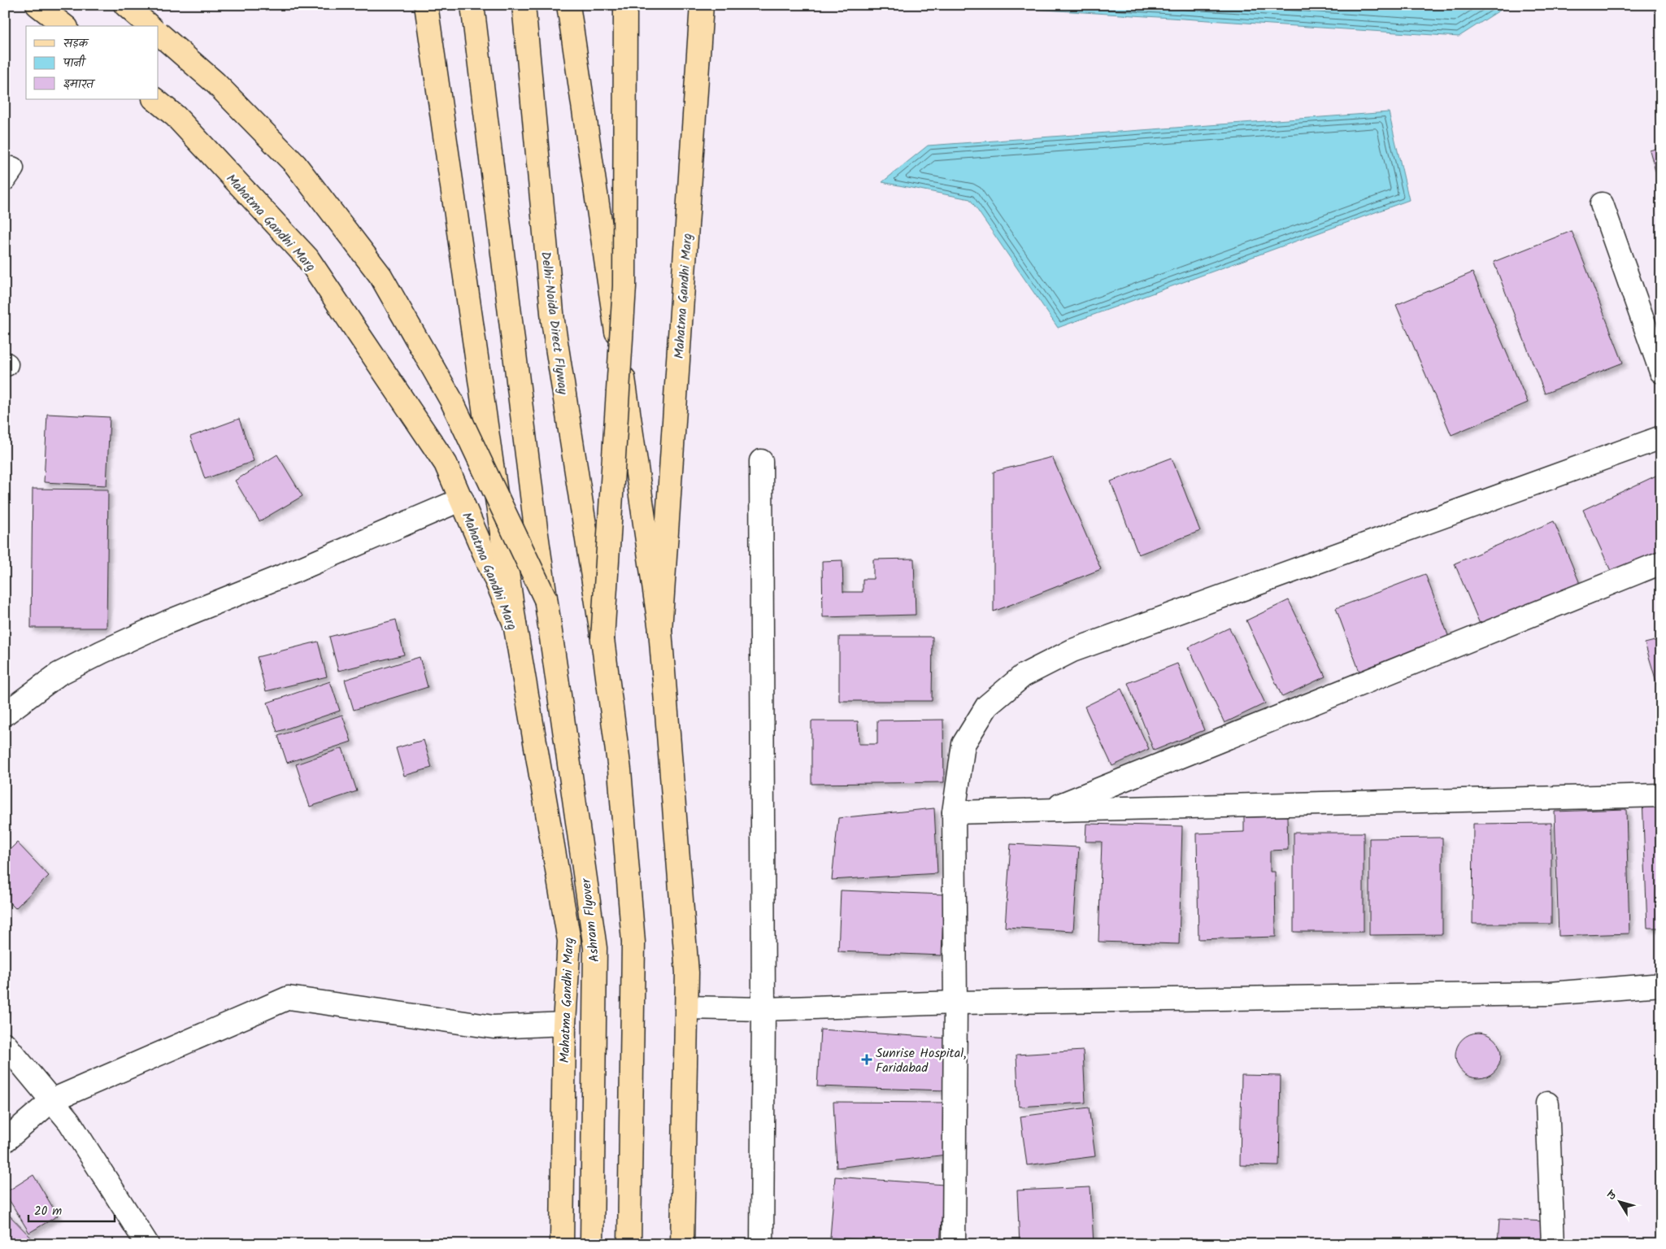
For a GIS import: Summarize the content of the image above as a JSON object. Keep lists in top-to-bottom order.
{
  "streets": {
    "main road": ["Mahatma Gandhi Marg", "Delhi-Noida Direct Flyway", "Ashram Flyover"]
  },
  "places": {
    "health": ["Sunrise Hospital, Faridabad"]
  },
  "legend": ["सड़क", "पानी", "इमारत"],
  "scale_bar": "20 m",
  "north": "top left"
}
